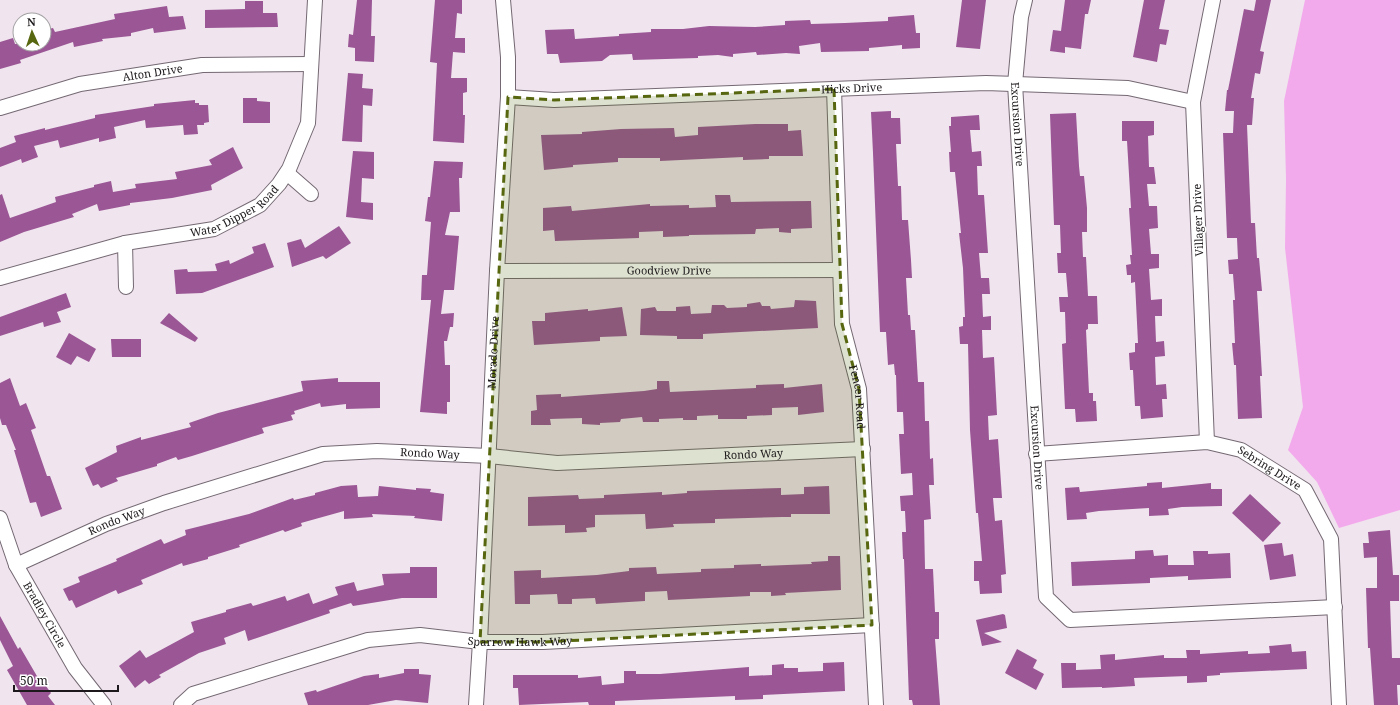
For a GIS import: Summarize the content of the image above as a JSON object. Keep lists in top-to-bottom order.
{
  "streets": {
    "street": [
      "Alton Drive",
      "Hicks Drive",
      "Excursion Drive",
      "Water Dipper Road",
      "Villager Drive",
      "Goodview Drive",
      "Morado Drive",
      "Fencer Road",
      "Rondo Way",
      "Sebring Drive",
      "Bradley Circle",
      "Sparrow Hawk Way"
    ]
  },
  "crossings": [
    ["Alton Drive", "Water Dipper Road"],
    ["Hicks Drive", "Excursion Drive"],
    ["Hicks Drive", "Villager Drive"],
    ["Hicks Drive", "Morado Drive"],
    ["Hicks Drive", "Fencer Road"],
    ["Excursion Drive", "Sebring Drive"],
    ["Villager Drive", "Sebring Drive"],
    ["Goodview Drive", "Morado Drive"],
    ["Goodview Drive", "Fencer Road"],
    ["Morado Drive", "Rondo Way"],
    ["Morado Drive", "Sparrow Hawk Way"],
    ["Fencer Road", "Rondo Way"],
    ["Fencer Road", "Sparrow Hawk Way"],
    ["Rondo Way", "Bradley Circle"]
  ],
  "scale_bar": "50 m",
  "north": "top"
}
